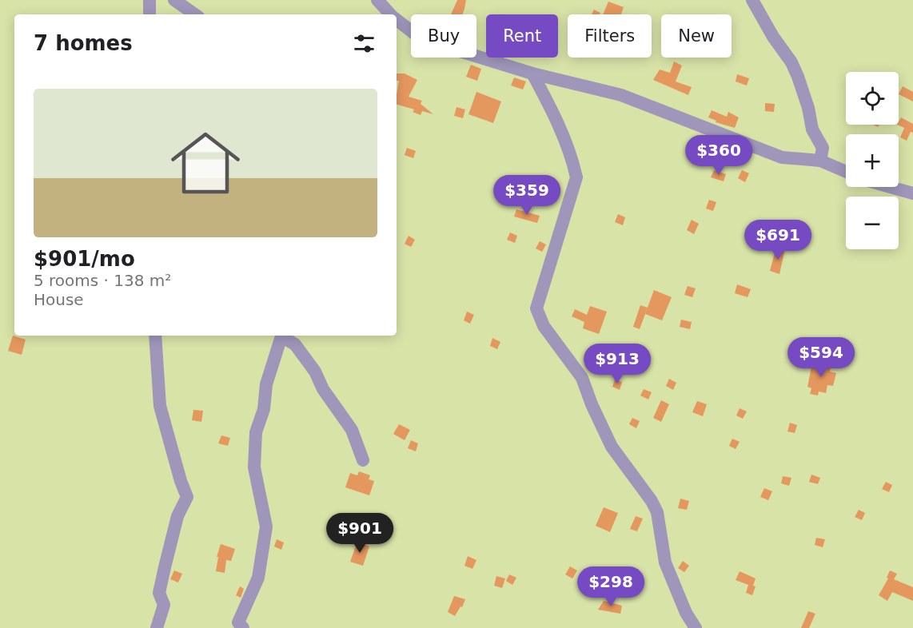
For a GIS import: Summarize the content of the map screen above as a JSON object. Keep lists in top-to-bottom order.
{
  "page": {
    "chip": [
      "Buy",
      "Rent",
      "Filters",
      "New"
    ],
    "heading": "7 homes",
    "map_buttons": ["+", "−"],
    "list": [
      {
        "name": "$901/mo",
        "note": "5 rooms · 138 m² · House"
      }
    ],
    "price": [
      "$360",
      "$359",
      "$691",
      "$594",
      "$913",
      "$901",
      "$298"
    ]
  }
}
